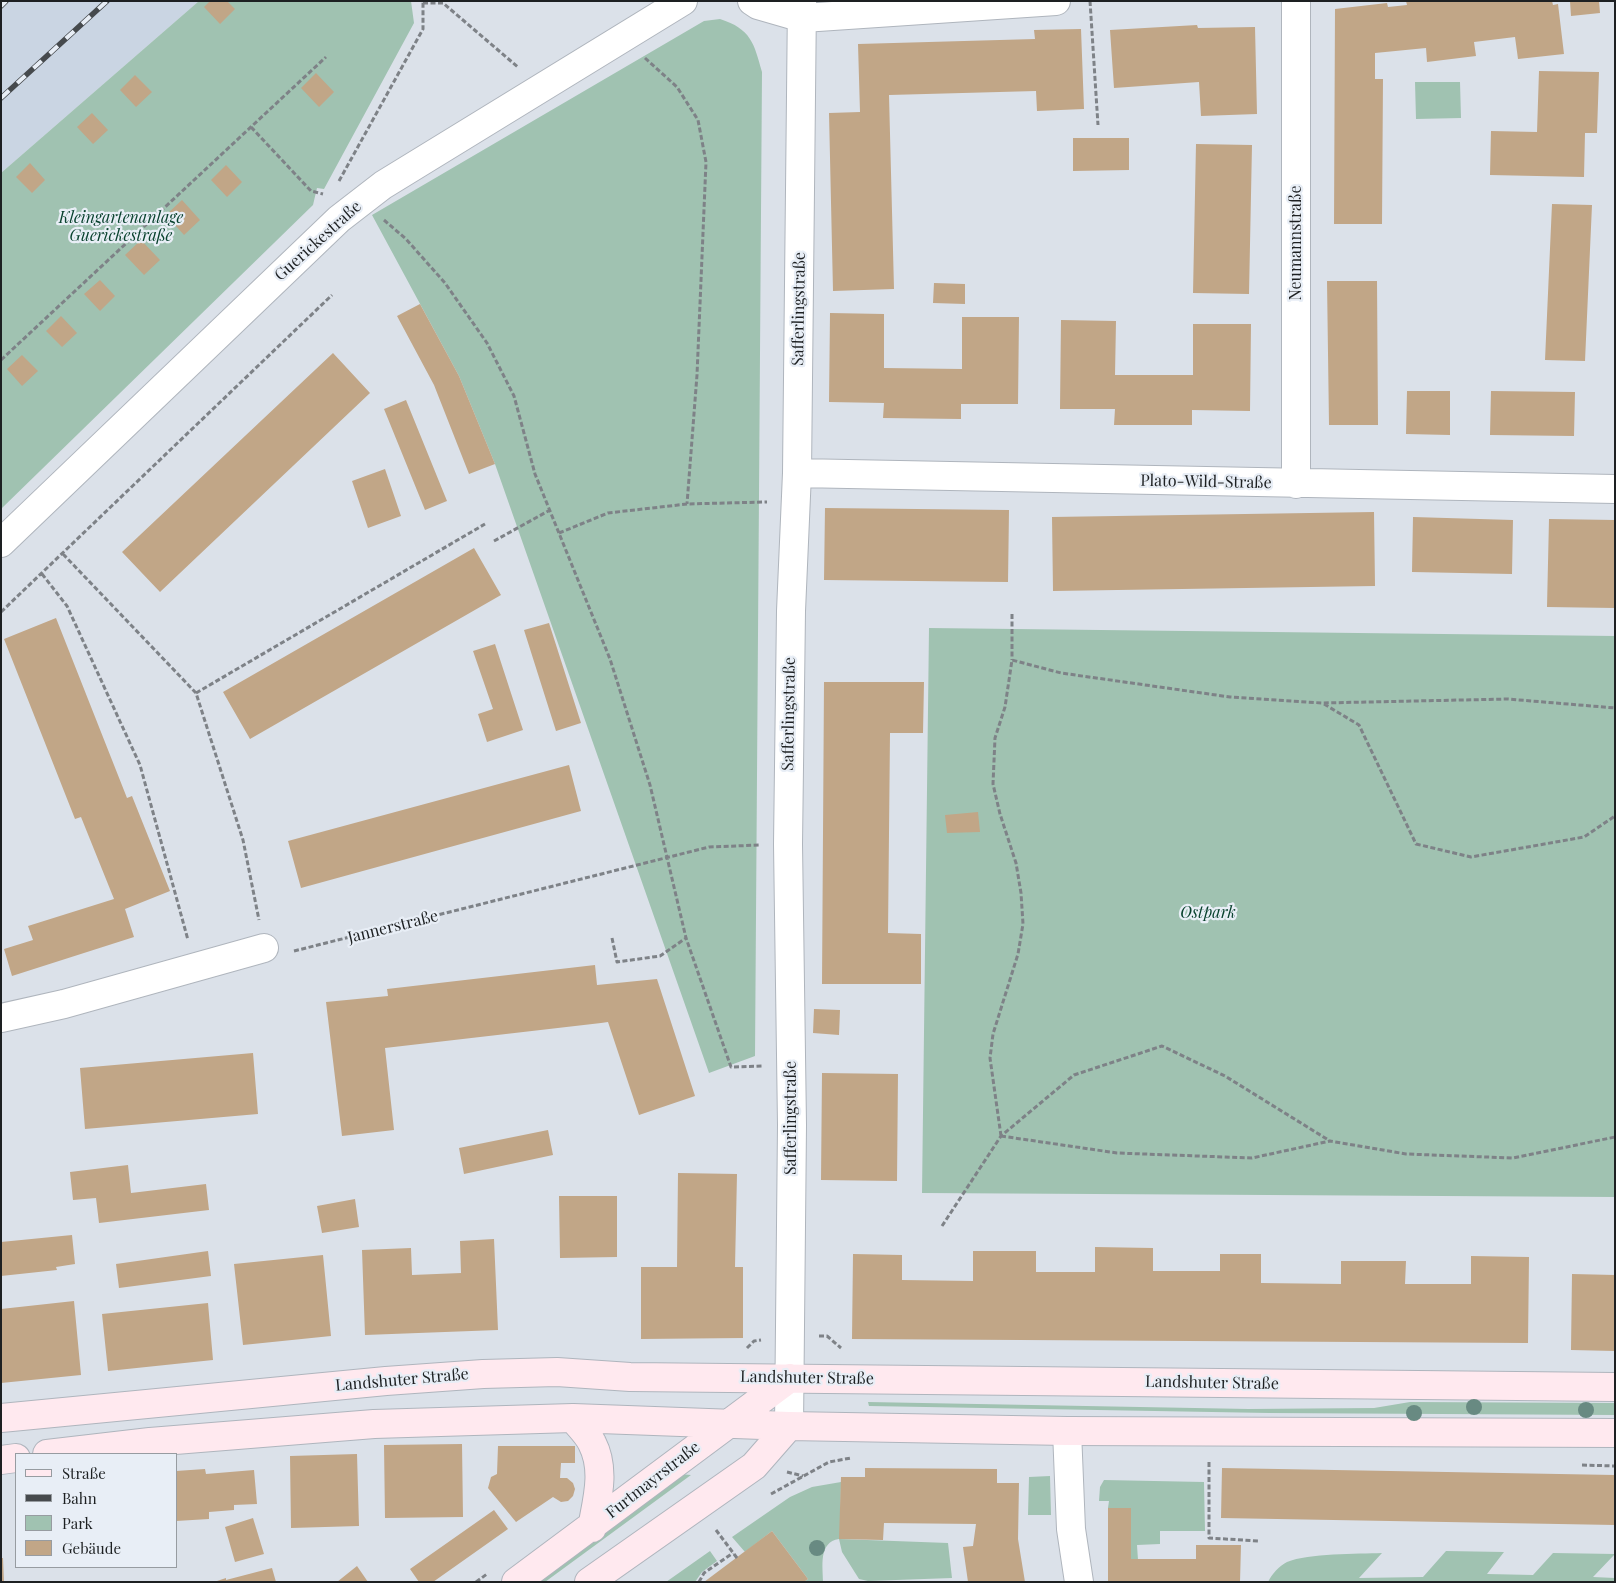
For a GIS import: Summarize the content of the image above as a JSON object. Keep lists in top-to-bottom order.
{
  "streets": {
    "main road": ["Landshuter Straße", "Furtmayrstraße"],
    "street": [
      "Guerickestraße",
      "Neumannstraße",
      "Safferlingstraße",
      "Plato-Wild-Straße"
    ],
    "path": ["Jannerstraße"]
  },
  "crossings": [
    ["Neumannstraße", "Plato-Wild-Straße"],
    ["Safferlingstraße", "Plato-Wild-Straße"],
    ["Safferlingstraße", "Jannerstraße"],
    ["Safferlingstraße", "Landshuter Straße"],
    ["Safferlingstraße", "Furtmayrstraße"],
    ["Landshuter Straße", "Furtmayrstraße"]
  ],
  "parks": ["Kleingartenanlage Guerickestraße", "Ostpark"],
  "legend": [
    "Straße",
    "Bahn",
    "Park",
    "Gebäude"
  ]
}
